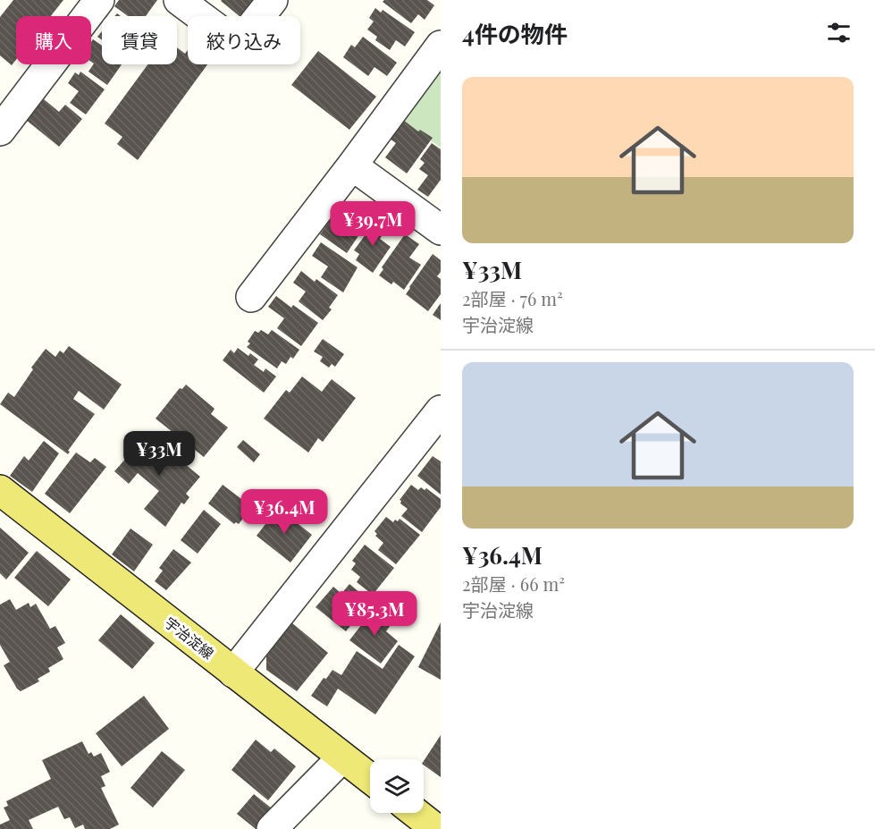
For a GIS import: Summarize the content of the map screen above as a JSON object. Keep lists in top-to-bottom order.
{
  "streets": {
    "main road": ["宇治淀線"]
  },
  "page": {
    "heading": "4件の物件",
    "chip": ["購入", "賃貸", "絞り込み"],
    "list": [
      {
        "name": "¥33M",
        "note": "2部屋 · 76 m² · 宇治淀線"
      },
      {
        "name": "¥36.4M",
        "note": "2部屋 · 66 m² · 宇治淀線"
      }
    ],
    "price": [
      "¥39.7M",
      "¥33M",
      "¥36.4M",
      "¥85.3M"
    ]
  }
}
